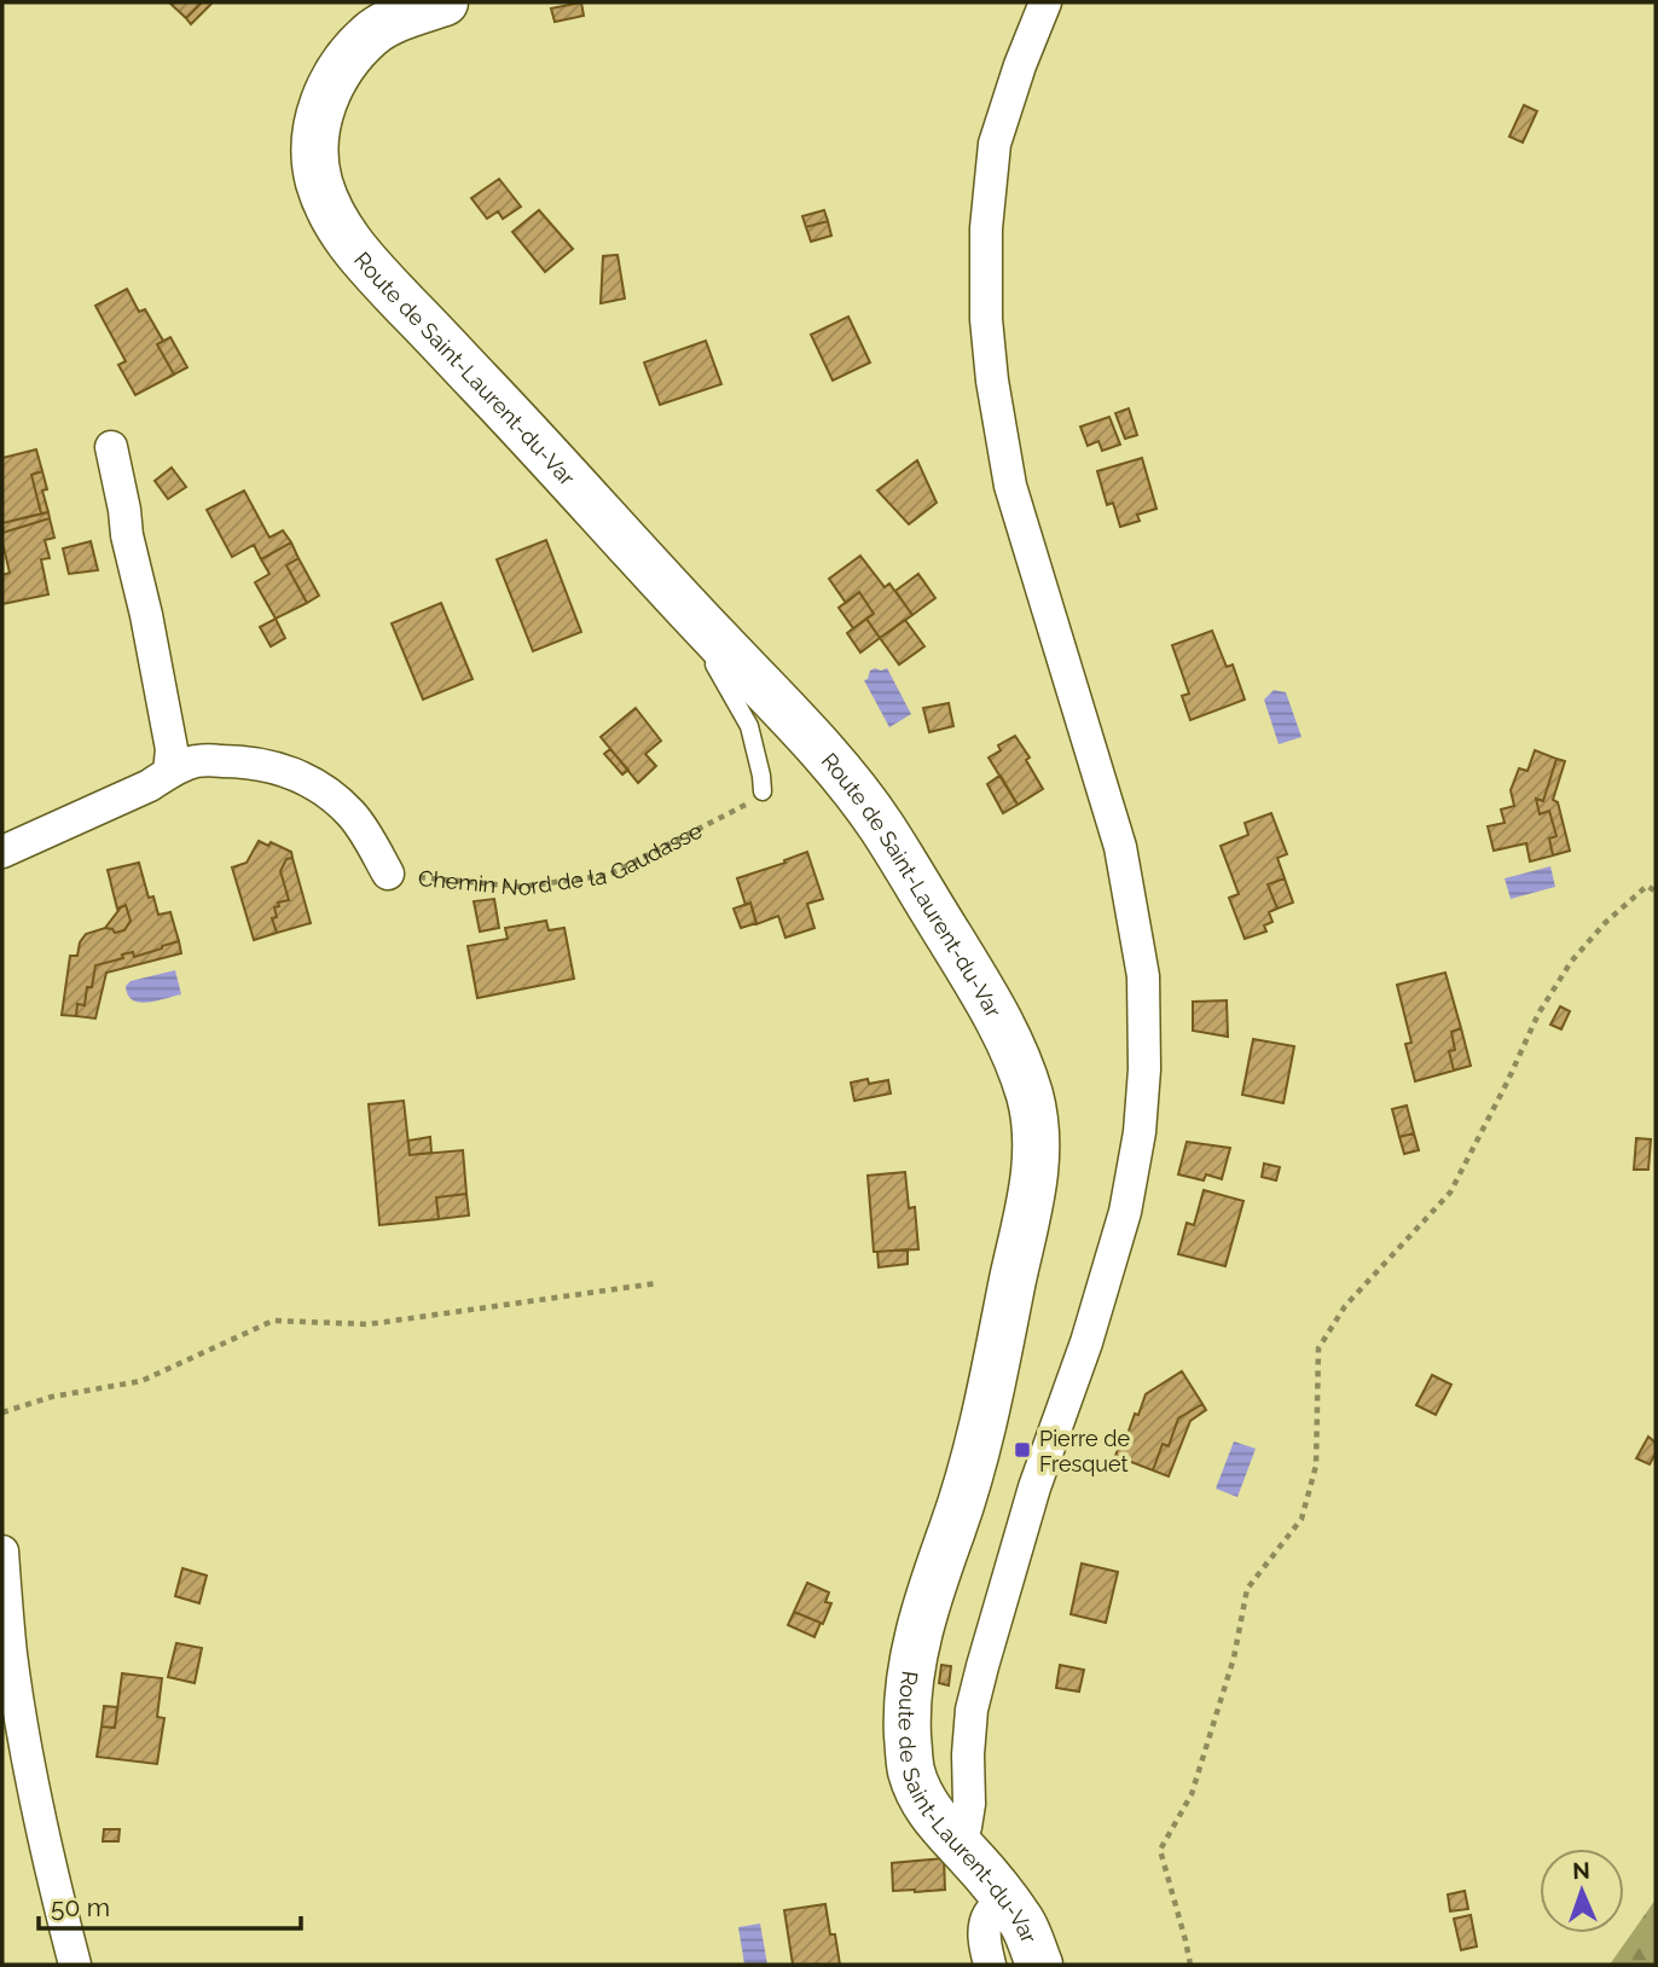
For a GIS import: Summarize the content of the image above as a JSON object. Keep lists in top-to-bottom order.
{
  "streets": {
    "street": ["Route de Saint-Laurent-du-Var", "Chemin Nord de la Gaudasse"]
  },
  "places": {
    "transit": ["Pierre de Fresquet"]
  },
  "scale_bar": "50 m",
  "north": "top"
}
